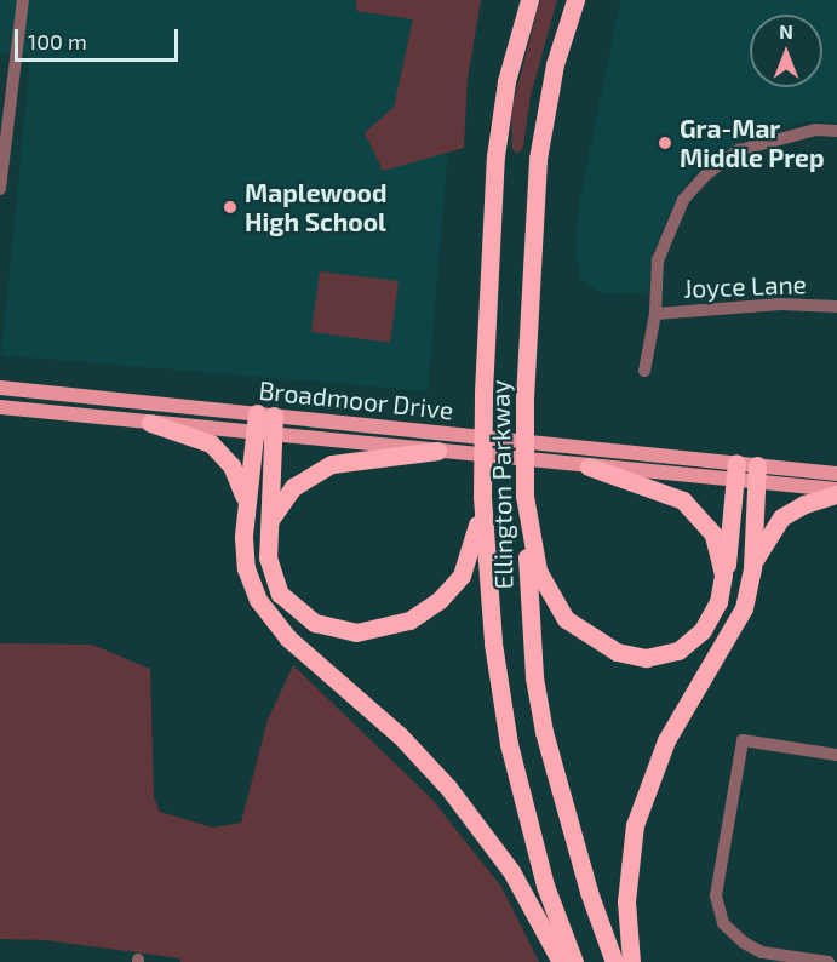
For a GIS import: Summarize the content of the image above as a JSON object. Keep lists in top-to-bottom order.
{
  "streets": {
    "highway": ["Ellington Parkway"],
    "main road": ["Broadmoor Drive"],
    "street": ["Joyce Lane"]
  },
  "places": ["Gra-Mar Middle Prep", "Maplewood High School"],
  "scale_bar": "100 m",
  "north": "top"
}
